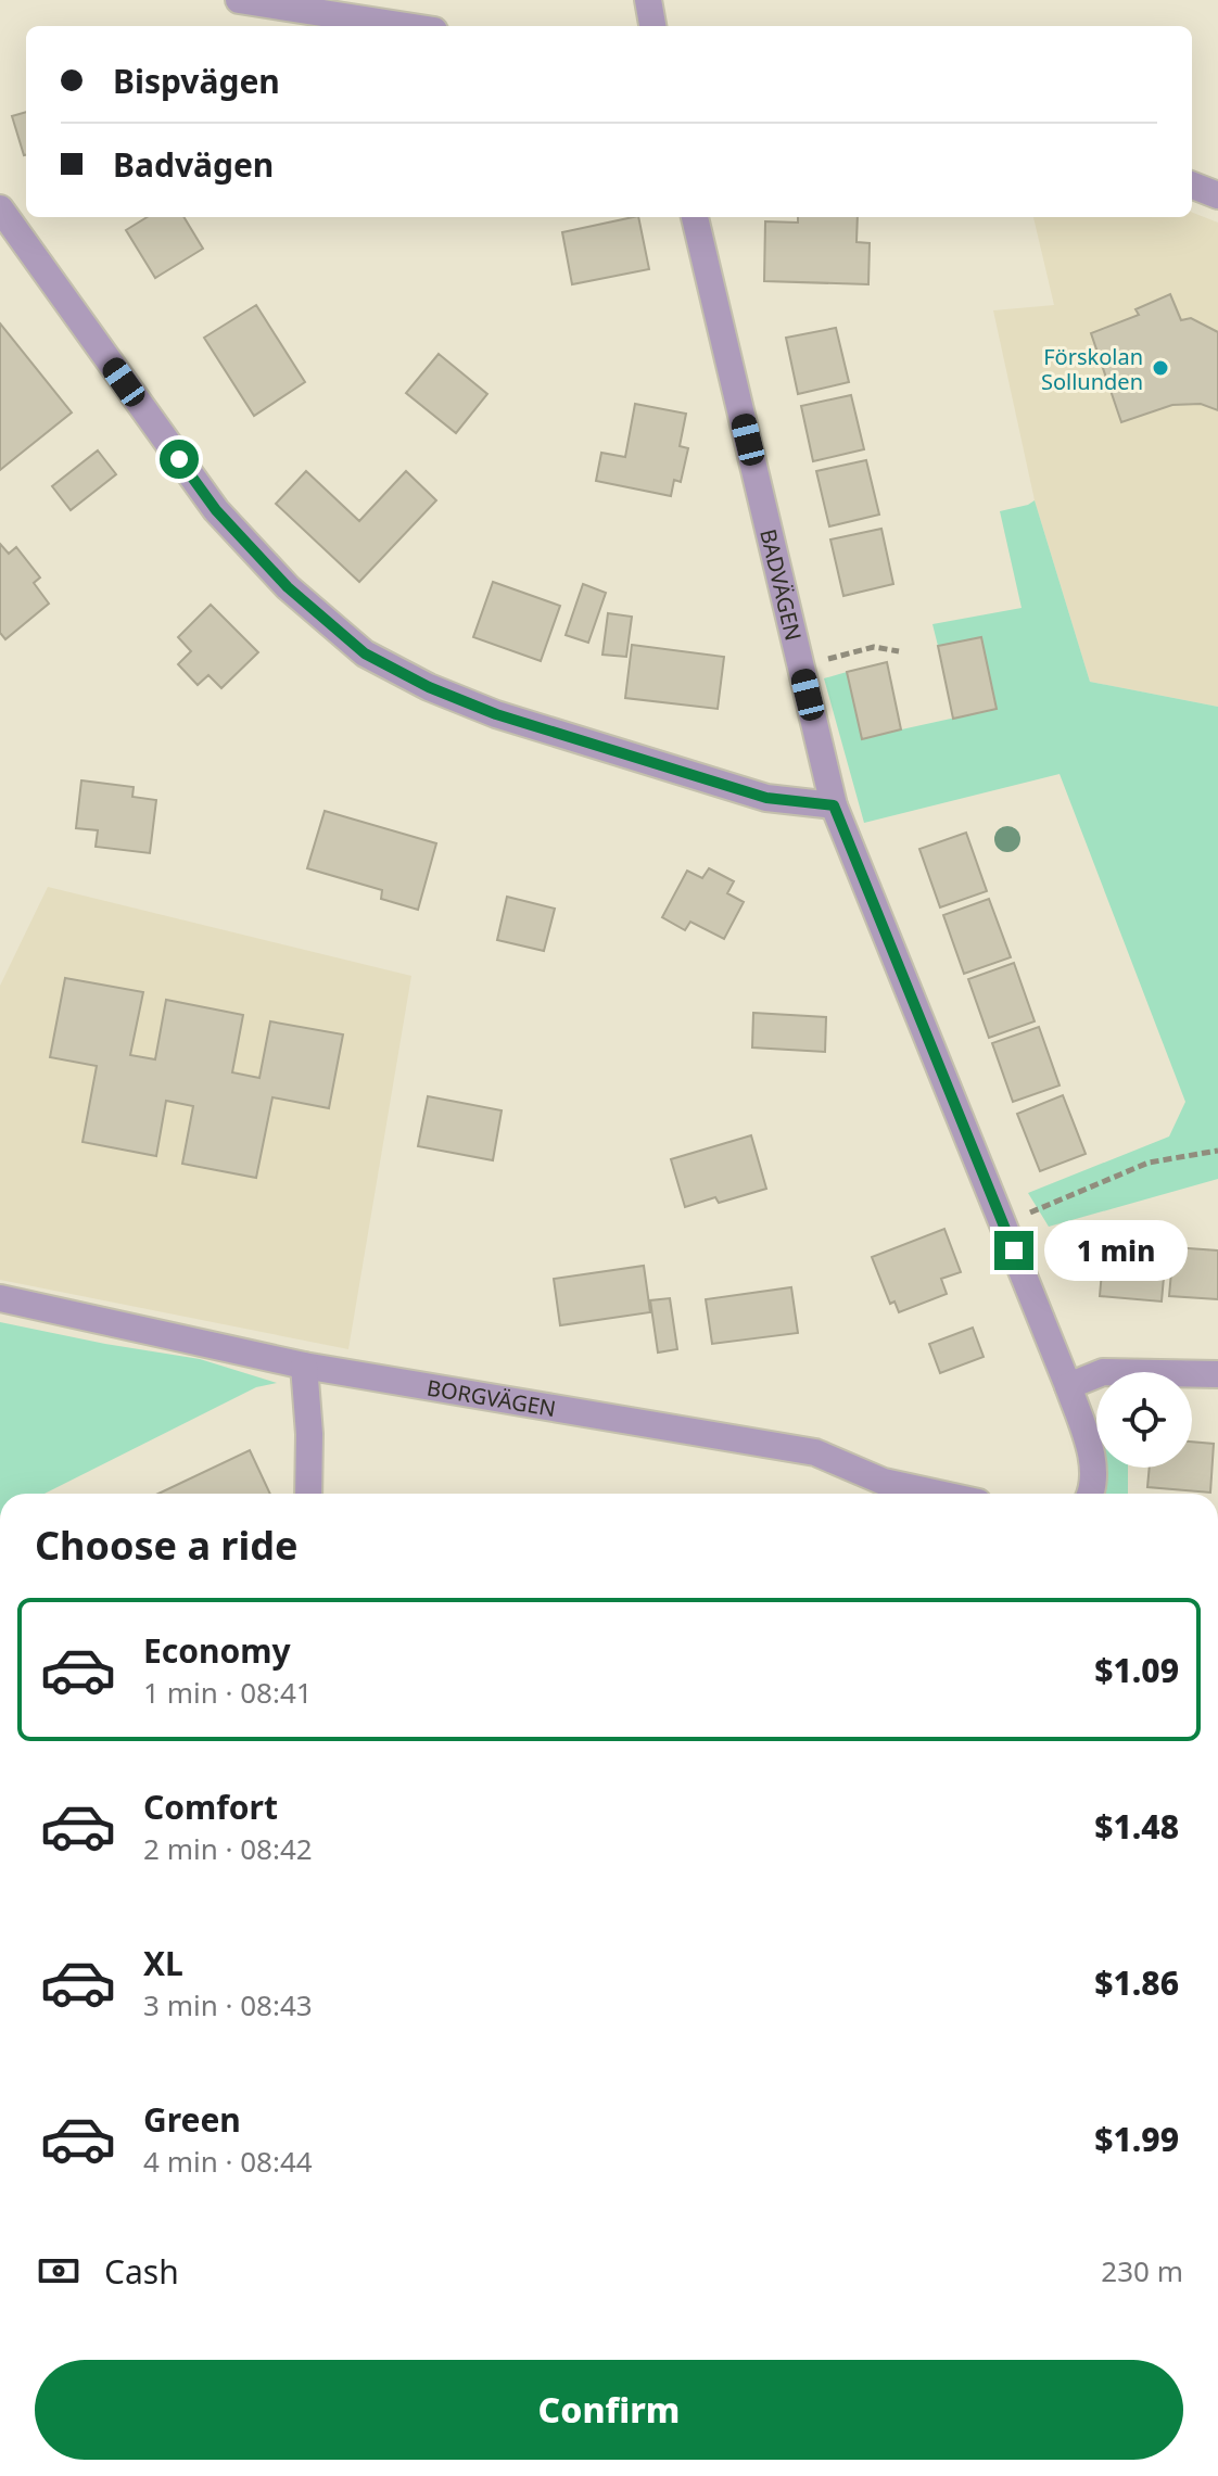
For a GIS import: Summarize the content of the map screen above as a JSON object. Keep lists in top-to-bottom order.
{
  "streets": {
    "street": ["BADVÄGEN", "BORGVÄGEN"]
  },
  "places": ["Förskolan Sollunden"],
  "page": {
    "banner": ["Bispvägen", "Badvägen"],
    "bubble": "1 min",
    "heading": "Choose a ride",
    "list": [
      {
        "name": "Economy",
        "note": "1 min · 08:41",
        "value": "$1.09"
      },
      {
        "name": "Comfort",
        "note": "2 min · 08:42",
        "value": "$1.48"
      },
      {
        "name": "XL",
        "note": "3 min · 08:43",
        "value": "$1.86"
      },
      {
        "name": "Green",
        "note": "4 min · 08:44",
        "value": "$1.99"
      }
    ],
    "pay": ["Cash", "230 m"],
    "buttons": "Confirm"
  }
}
